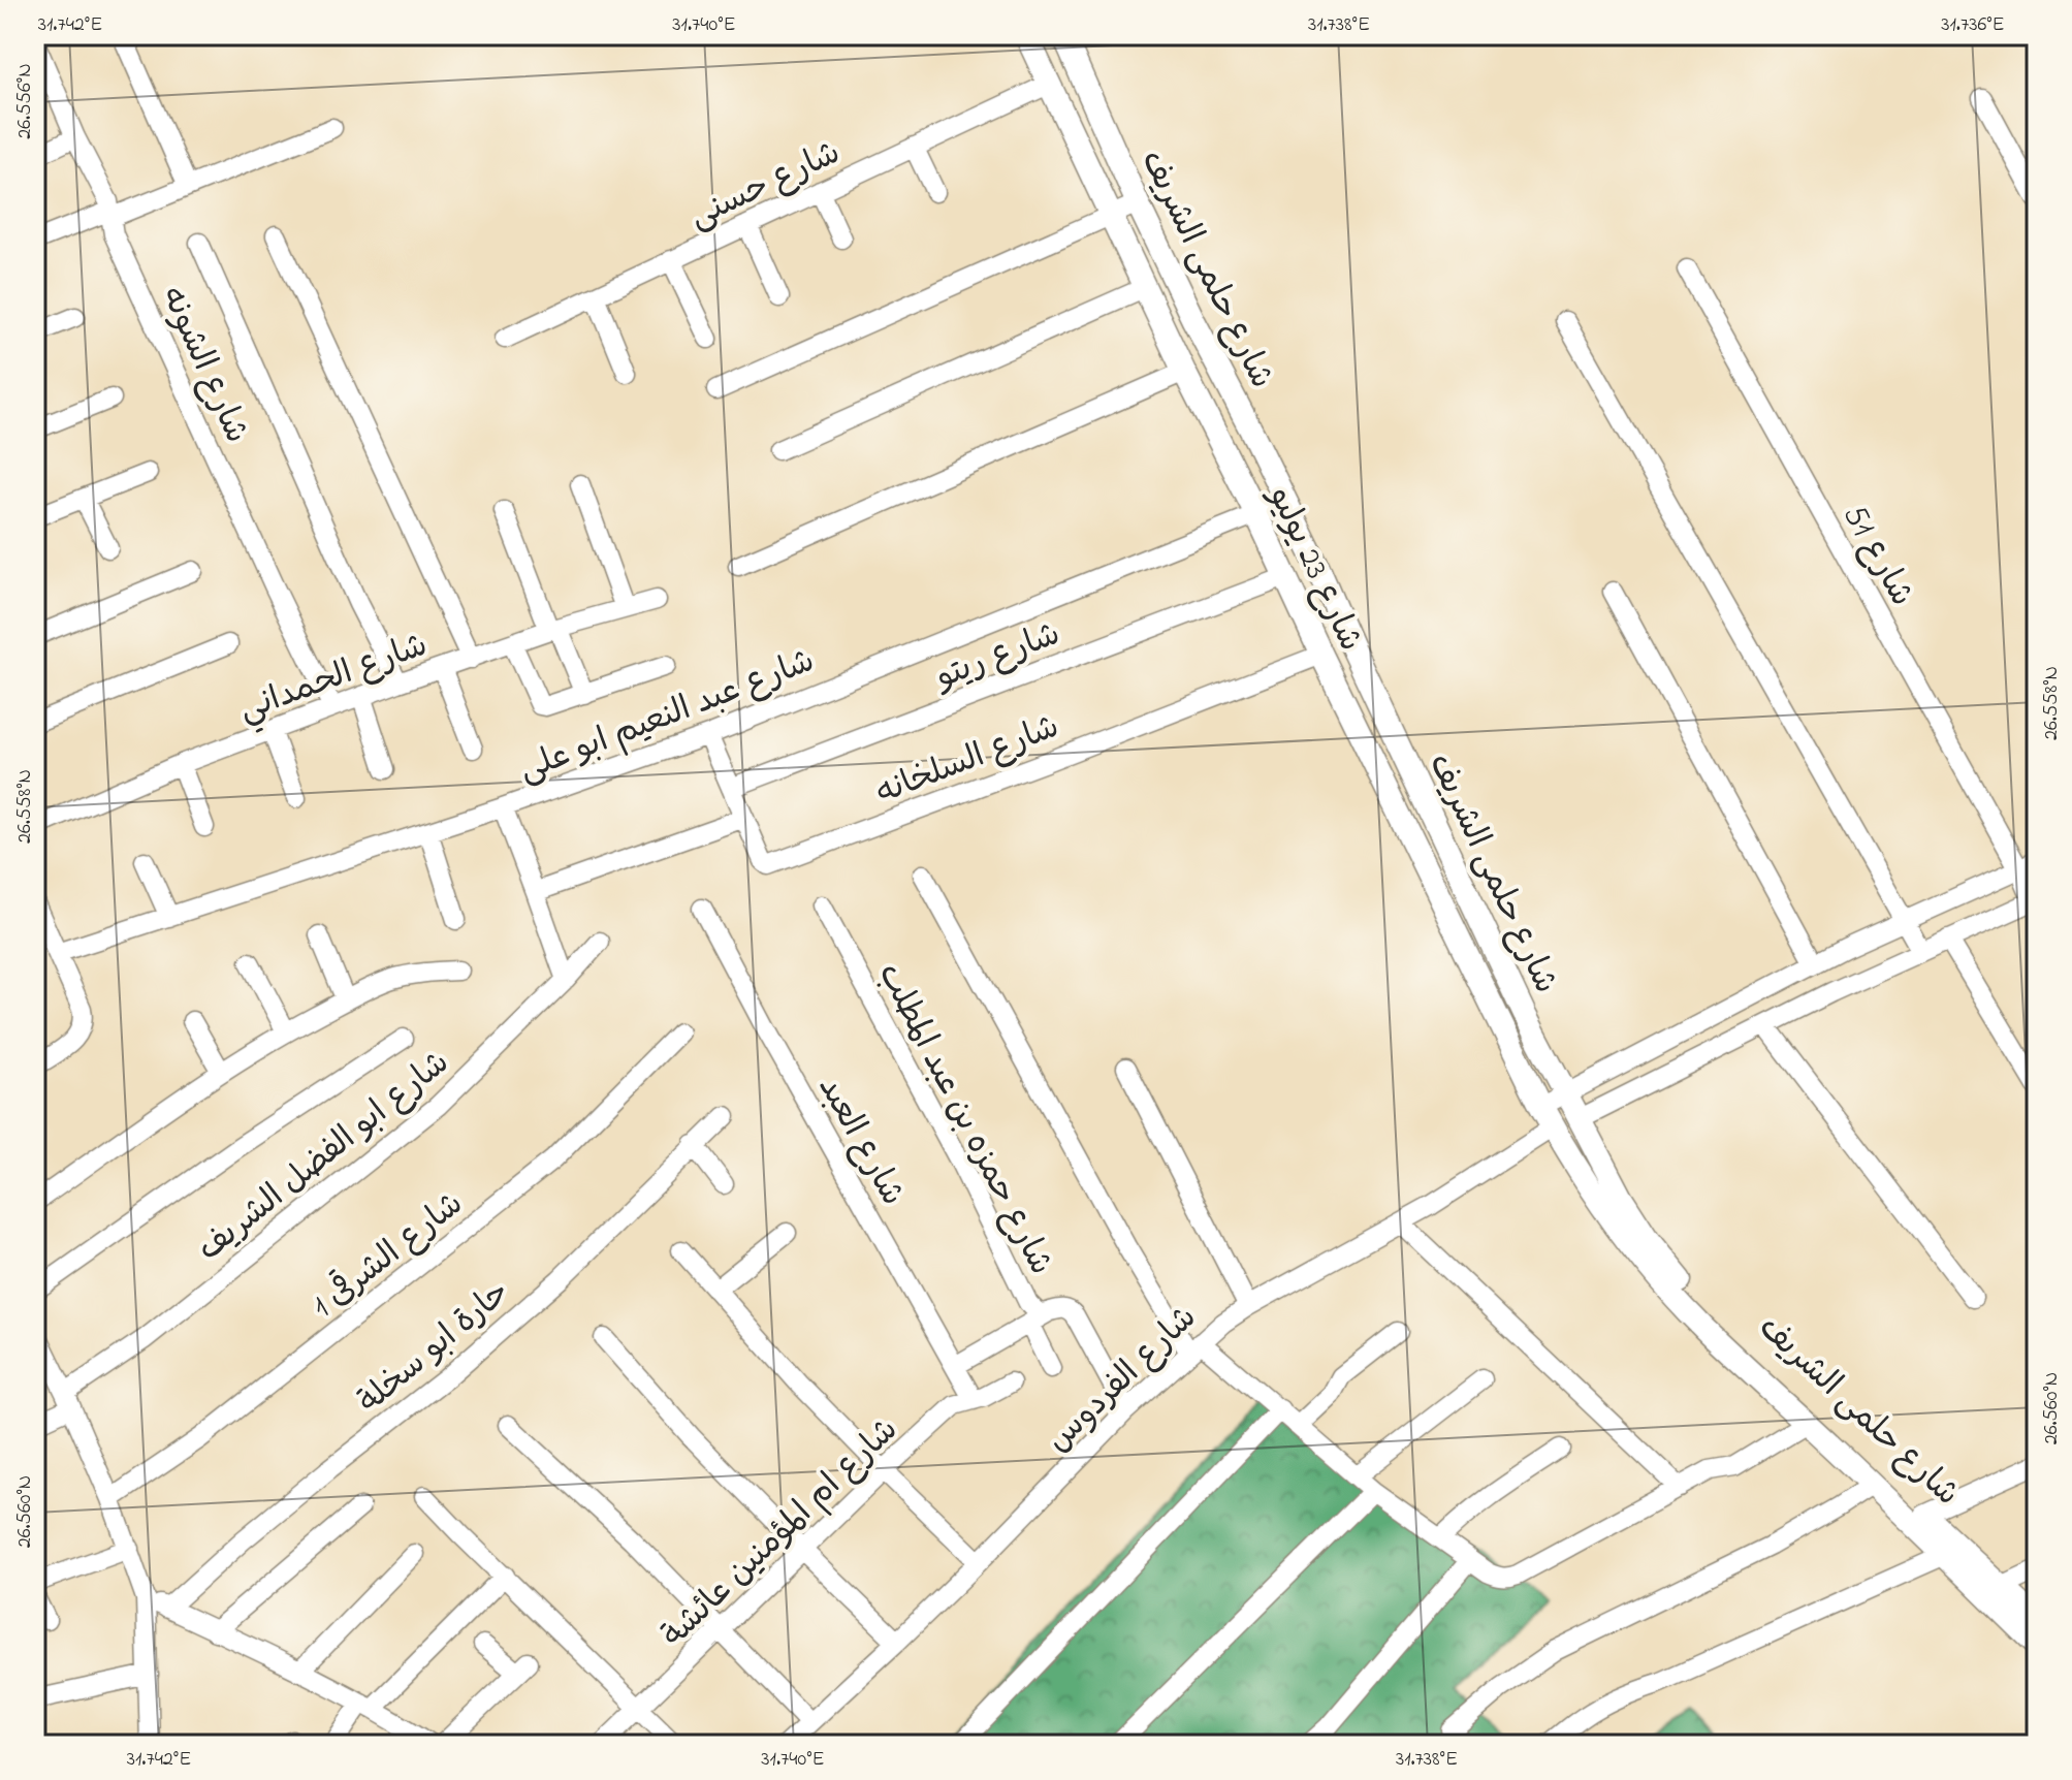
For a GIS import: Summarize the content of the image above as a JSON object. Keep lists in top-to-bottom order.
{
  "streets": {
    "street": [
      "شارع حسنى",
      "شارع حلمى الشريف",
      "شارع الشونه",
      "شارع 51",
      "شارع 23 يوليو",
      "شارع ريتو",
      "شارع الحمداني",
      "شارع عبد النعيم ابو على",
      "شارع السلخانه",
      "شارع حمزه بن عبد المطلب",
      "شارع العبد",
      "شارع ابو الفضل الشريف",
      "شارع الشرقى 1",
      "حارة ابو سخلة",
      "شارع الفردوس",
      "شارع ام المؤمنين عائشة"
    ]
  },
  "crossings": [
    ["شارع حسنى", "شارع 23 يوليو"],
    ["شارع حلمى الشريف", "شارع 23 يوليو"],
    ["شارع حلمى الشريف", "شارع عبد النعيم ابو على"],
    ["شارع حلمى الشريف", "شارع الفردوس"],
    ["شارع الشونه", "شارع الحمداني"],
    ["شارع 23 يوليو", "شارع ريتو"],
    ["شارع 23 يوليو", "شارع عبد النعيم ابو على"],
    ["شارع 23 يوليو", "شارع السلخانه"],
    ["شارع 23 يوليو", "شارع الفردوس"],
    ["شارع ريتو", "شارع السلخانه"],
    ["شارع عبد النعيم ابو على", "شارع السلخانه"],
    ["شارع حمزه بن عبد المطلب", "شارع الفردوس"],
    ["شارع العبد", "شارع ام المؤمنين عائشة"]
  ],
  "coordinates": [
    "31.742°E",
    "31.740°E",
    "31.738°E",
    "31.736°E",
    "26.556°N",
    "26.558°N",
    "26.560°N"
  ]
}
